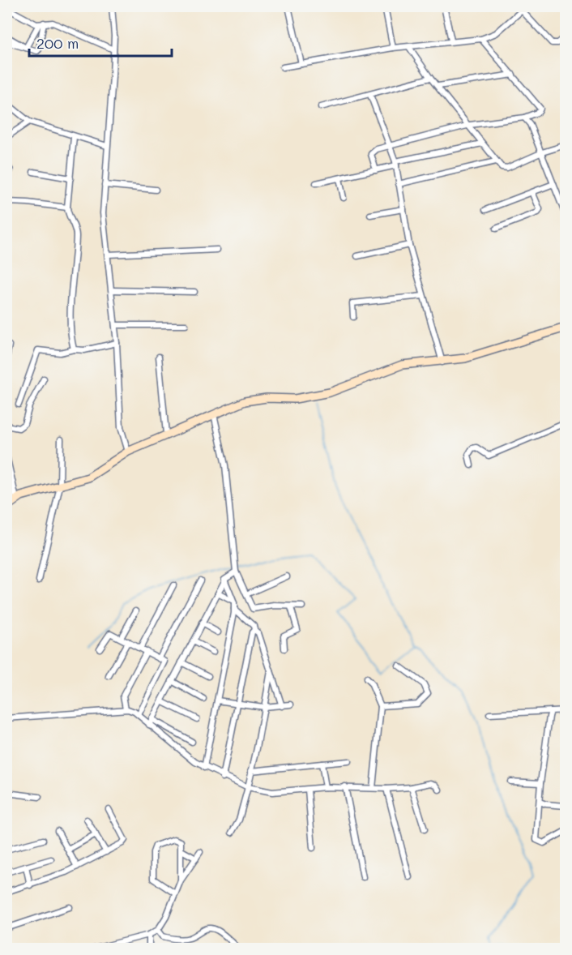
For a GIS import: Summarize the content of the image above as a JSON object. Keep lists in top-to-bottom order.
{
  "scale_bar": "200 m"
}
